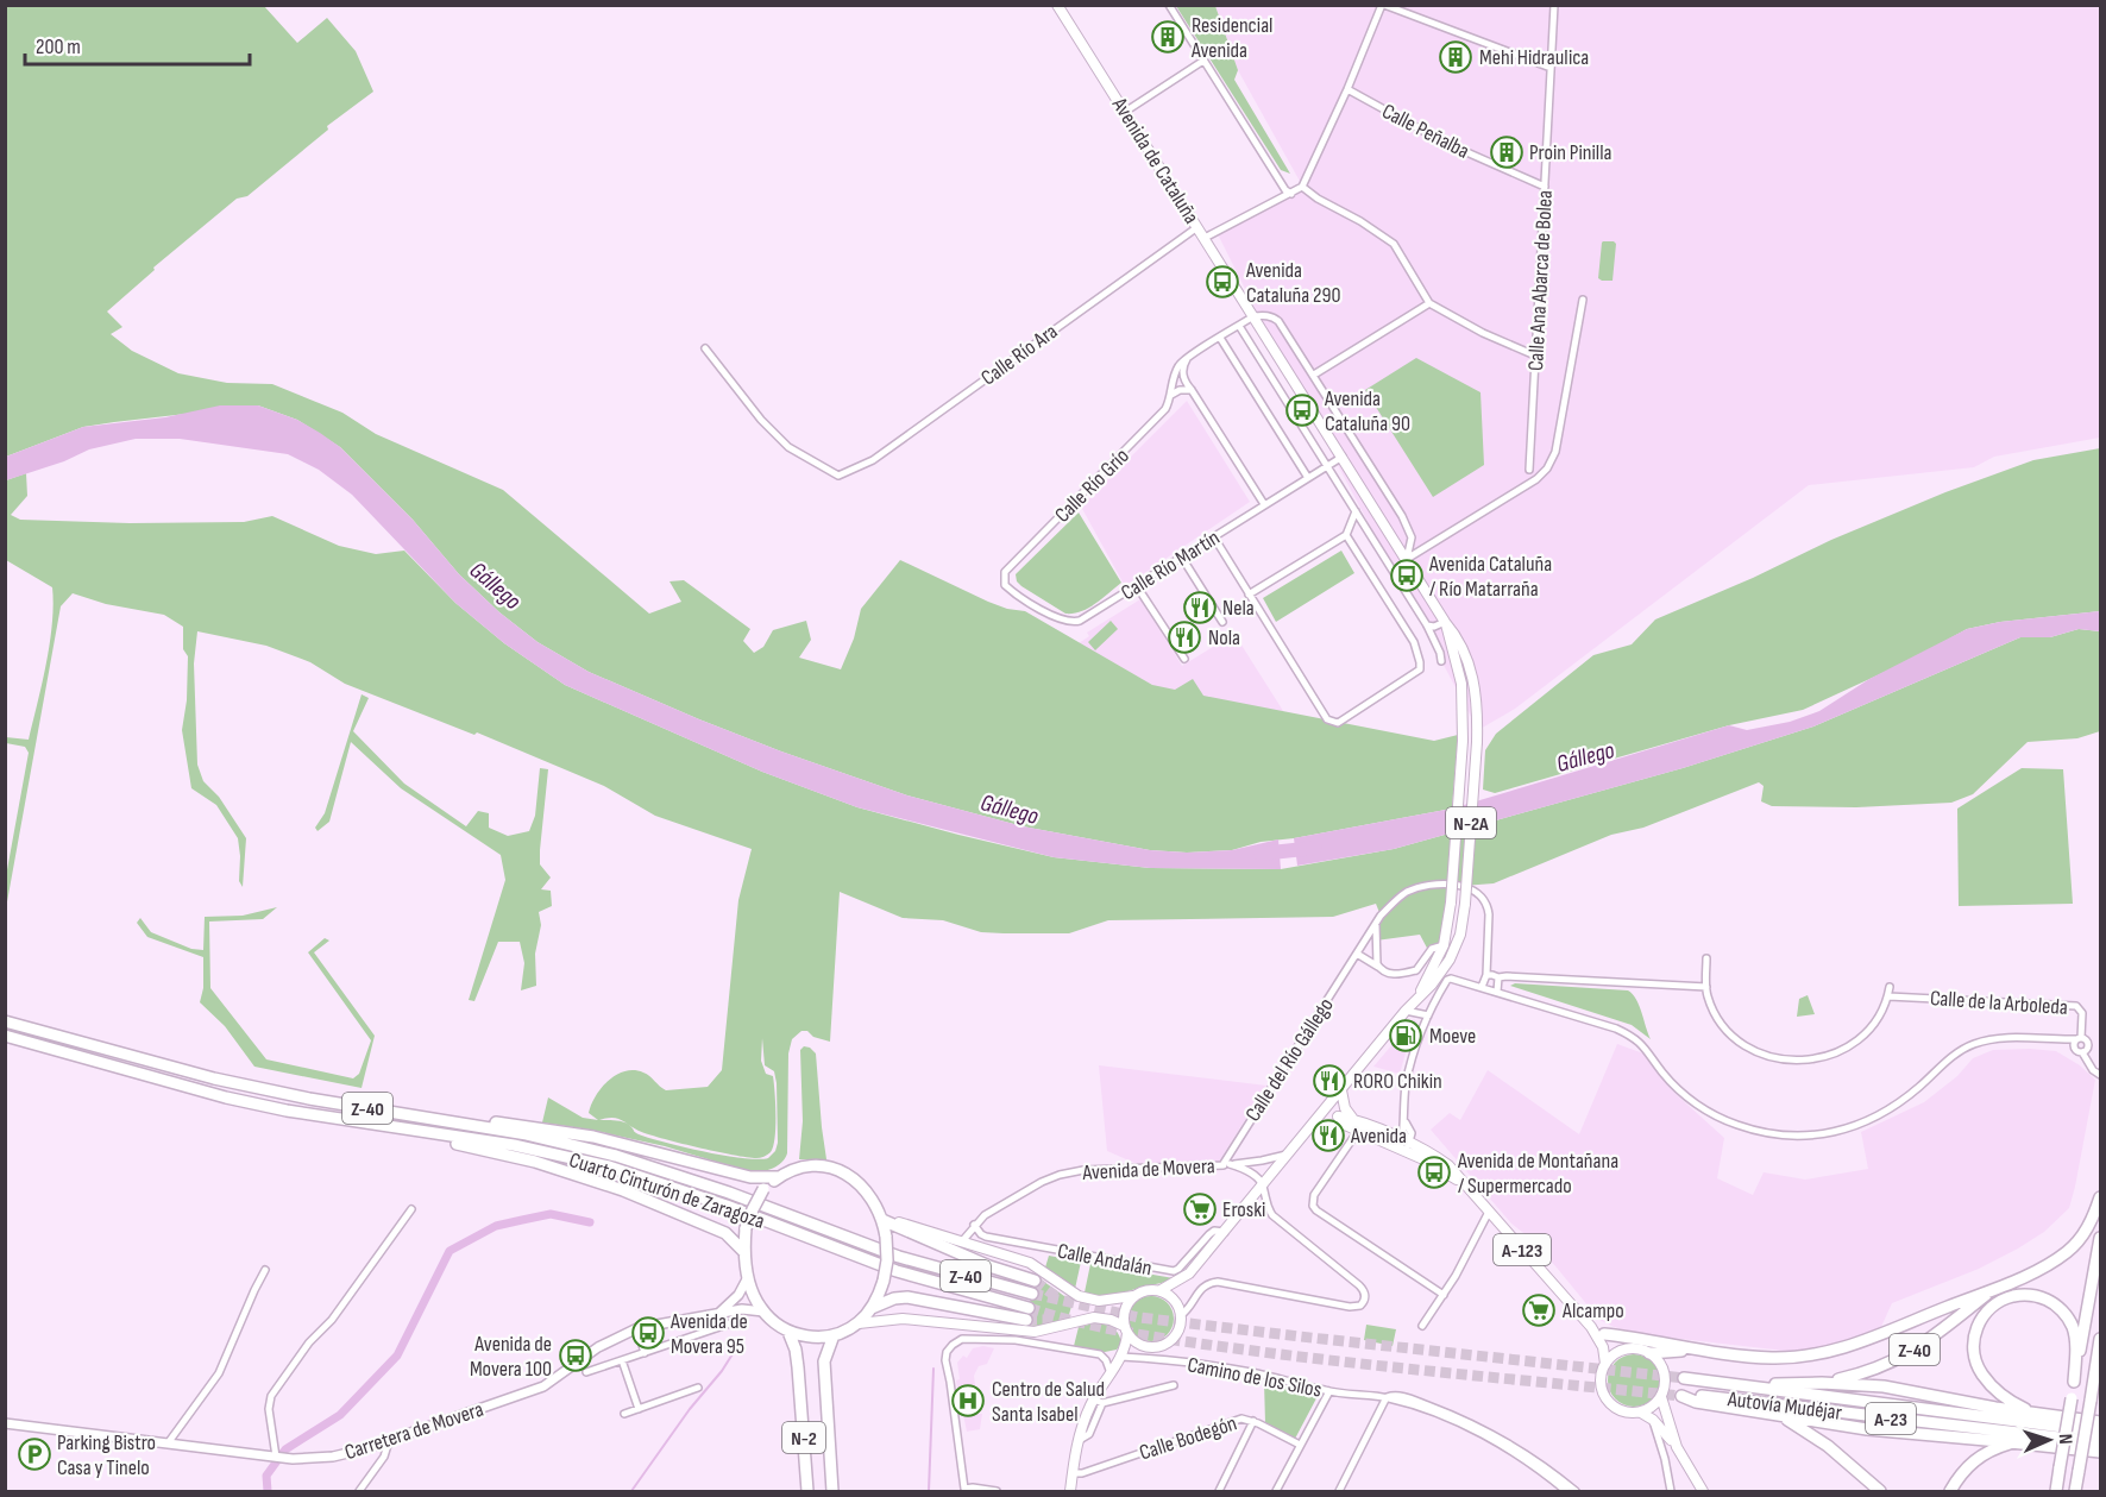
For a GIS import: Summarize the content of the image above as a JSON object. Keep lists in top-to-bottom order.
{
  "streets": {
    "highway": [
      "Z-40",
      "Cuarto Cinturón de Zaragoza",
      "Autovía Mudéjar",
      "A-23",
      "N-2"
    ],
    "main road": [
      "Avenida de Cataluña",
      "N-2A",
      "A-123",
      "Carretera de Movera"
    ],
    "street": [
      "Calle Peñalba",
      "Calle Ana Abarca de Bolea",
      "Calle Río Ara",
      "Calle Río Grío",
      "Calle Río Martín",
      "Calle de la Arboleda",
      "Calle del Río Gállego",
      "Avenida de Movera",
      "Calle Andalán",
      "Camino de los Silos",
      "Calle Bodegón"
    ]
  },
  "crossings": [
    ["Calle Peñalba", "Calle Ana Abarca de Bolea"],
    ["Avenida de Cataluña", "Calle Río Ara"],
    ["Avenida de Cataluña", "Calle Río Martín"],
    ["Calle Río Grío", "Calle Río Martín"],
    ["Calle del Río Gállego", "Avenida de Movera"],
    ["Z-40", "Autovía Mudéjar"],
    ["Avenida de Movera", "Calle Andalán"],
    ["Cuarto Cinturón de Zaragoza", "Carretera de Movera"],
    ["Cuarto Cinturón de Zaragoza", "N-2"],
    ["Carretera de Movera", "N-2"]
  ],
  "water": ["Gállego"],
  "places": {
    "building": ["Residencial Avenida", "Mehi Hidraulica", "Proin Pinilla"],
    "bus stop": [
      "Avenida Cataluña 290",
      "Avenida Cataluña 90",
      "Avenida Cataluña / Río Matarraña",
      "Avenida de Montañana / Supermercado",
      "Avenida de Movera 95",
      "Avenida de Movera 100"
    ],
    "restaurant": [
      "Nela",
      "Nola",
      "RORO Chikin",
      "Avenida"
    ],
    "fuel station": ["Moeve"],
    "supermarket": ["Eroski", "Alcampo"],
    "hospital": ["Centro de Salud Santa Isabel"],
    "parking": ["Parking Bistro Casa y Tinelo"]
  },
  "scale_bar": "200 m",
  "north": "right"
}
